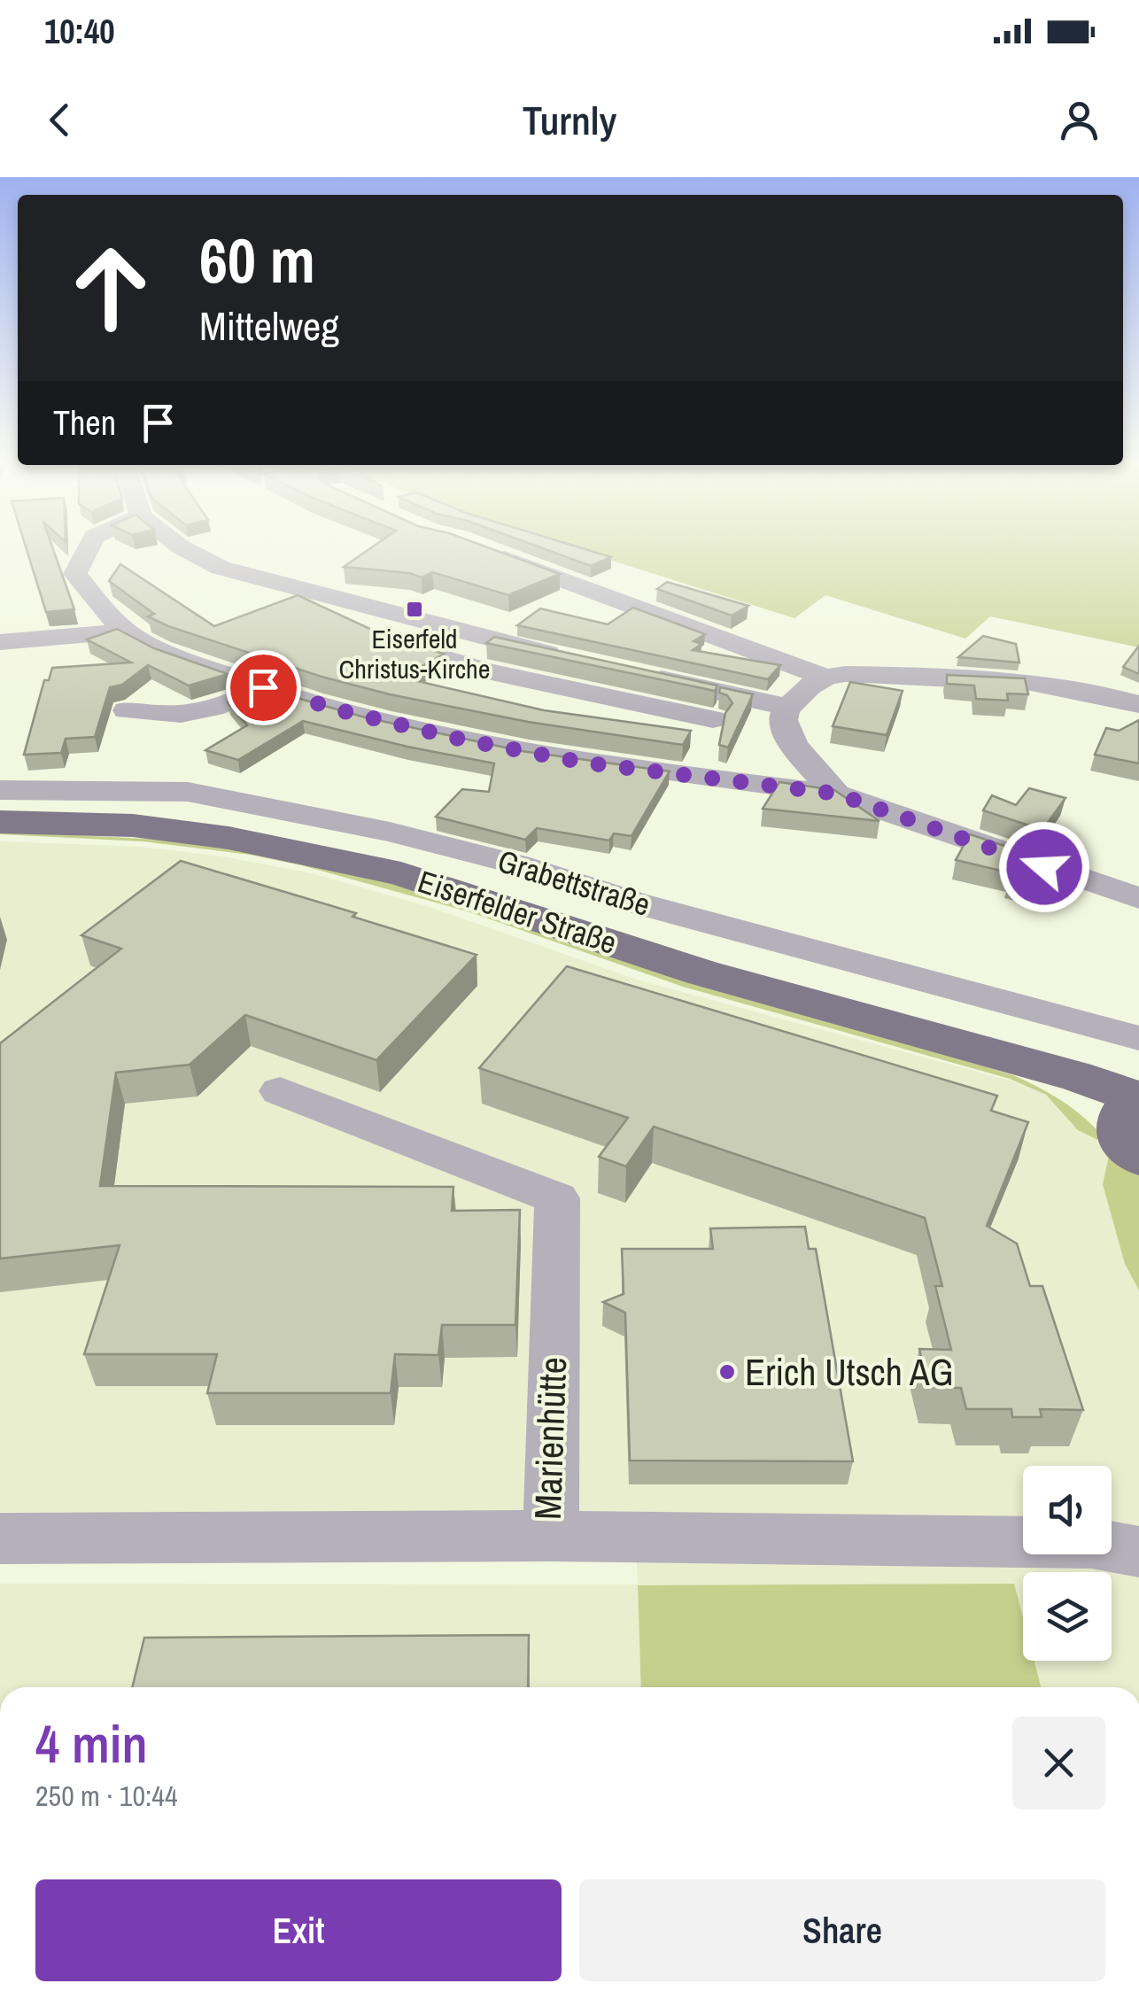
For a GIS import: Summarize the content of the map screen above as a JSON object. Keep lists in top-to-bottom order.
{
  "streets": {
    "main road": ["Eiserfelder Straße"],
    "street": ["Grabettstraße", "Marienhütte"]
  },
  "places": {
    "transit": ["Eiserfeld Christus-Kirche"],
    "other": ["Erich Utsch AG"]
  },
  "page": {
    "status": "10:40",
    "header": "Turnly",
    "turn": ["60 m", "Mittelweg"],
    "then": "Then",
    "heading": ["4 min", "250 m · 10:44"],
    "buttons": ["Exit", "Share"]
  }
}
